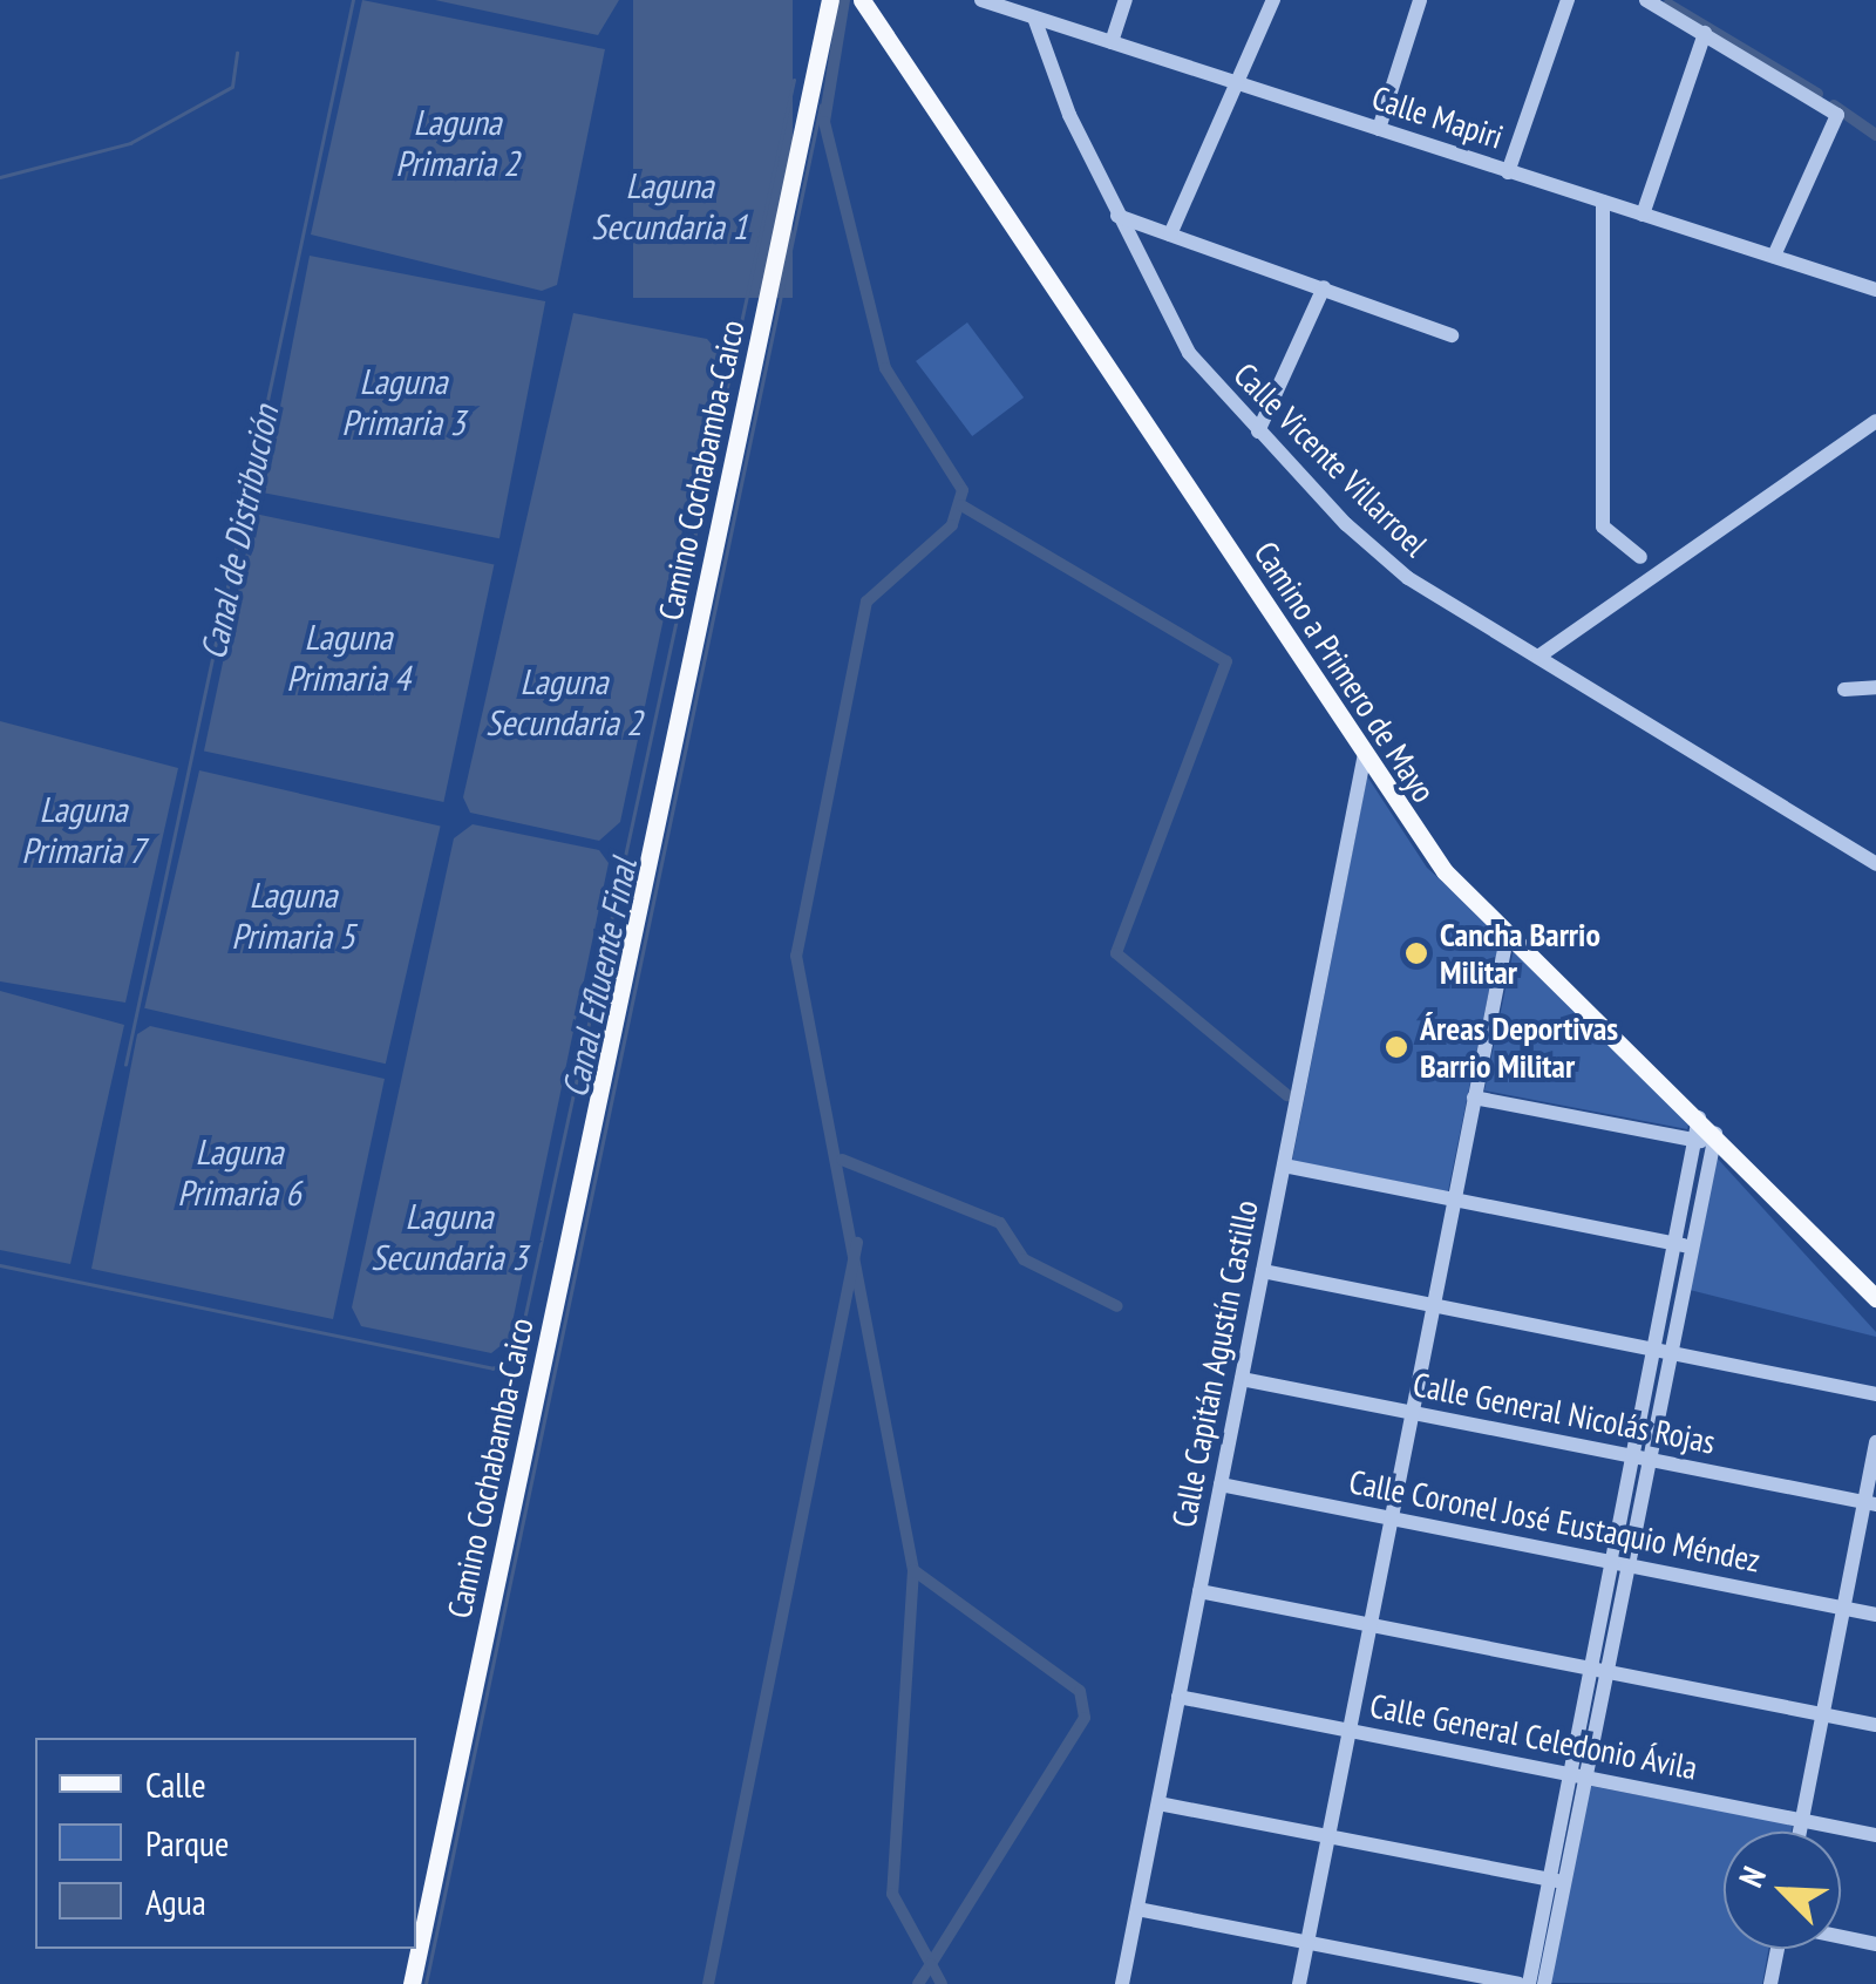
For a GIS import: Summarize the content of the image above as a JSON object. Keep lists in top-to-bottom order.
{
  "streets": {
    "main road": ["Camino Cochabamba-Caico", "Camino a Primero de Mayo"],
    "street": [
      "Calle Mapiri",
      "Calle Vicente Villarroel",
      "Calle Capitán Agustín Castillo",
      "Calle General Nicolás Rojas",
      "Calle Coronel José Eustaquio Méndez",
      "Calle General Celedonio Ávila"
    ]
  },
  "crossings": [
    ["Calle Mapiri", "Calle Vicente Villarroel"],
    ["Camino a Primero de Mayo", "Calle Capitán Agustín Castillo"],
    ["Calle Capitán Agustín Castillo", "Calle General Nicolás Rojas"],
    ["Calle Capitán Agustín Castillo", "Calle Coronel José Eustaquio Méndez"],
    ["Calle Capitán Agustín Castillo", "Calle General Celedonio Ávila"]
  ],
  "water": [
    "Laguna Primaria 2",
    "Laguna Secundaria 1",
    "Laguna Primaria 3",
    "Canal de Distribución",
    "Laguna Primaria 4",
    "Laguna Secundaria 2",
    "Laguna Primaria 7",
    "Laguna Primaria 5",
    "Canal Efluente Final",
    "Laguna Primaria 6",
    "Laguna Secundaria 3"
  ],
  "places": ["Cancha Barrio Militar", "Áreas Deportivas Barrio Militar"],
  "legend": ["Calle", "Parque", "Agua"],
  "north": "top left"
}
